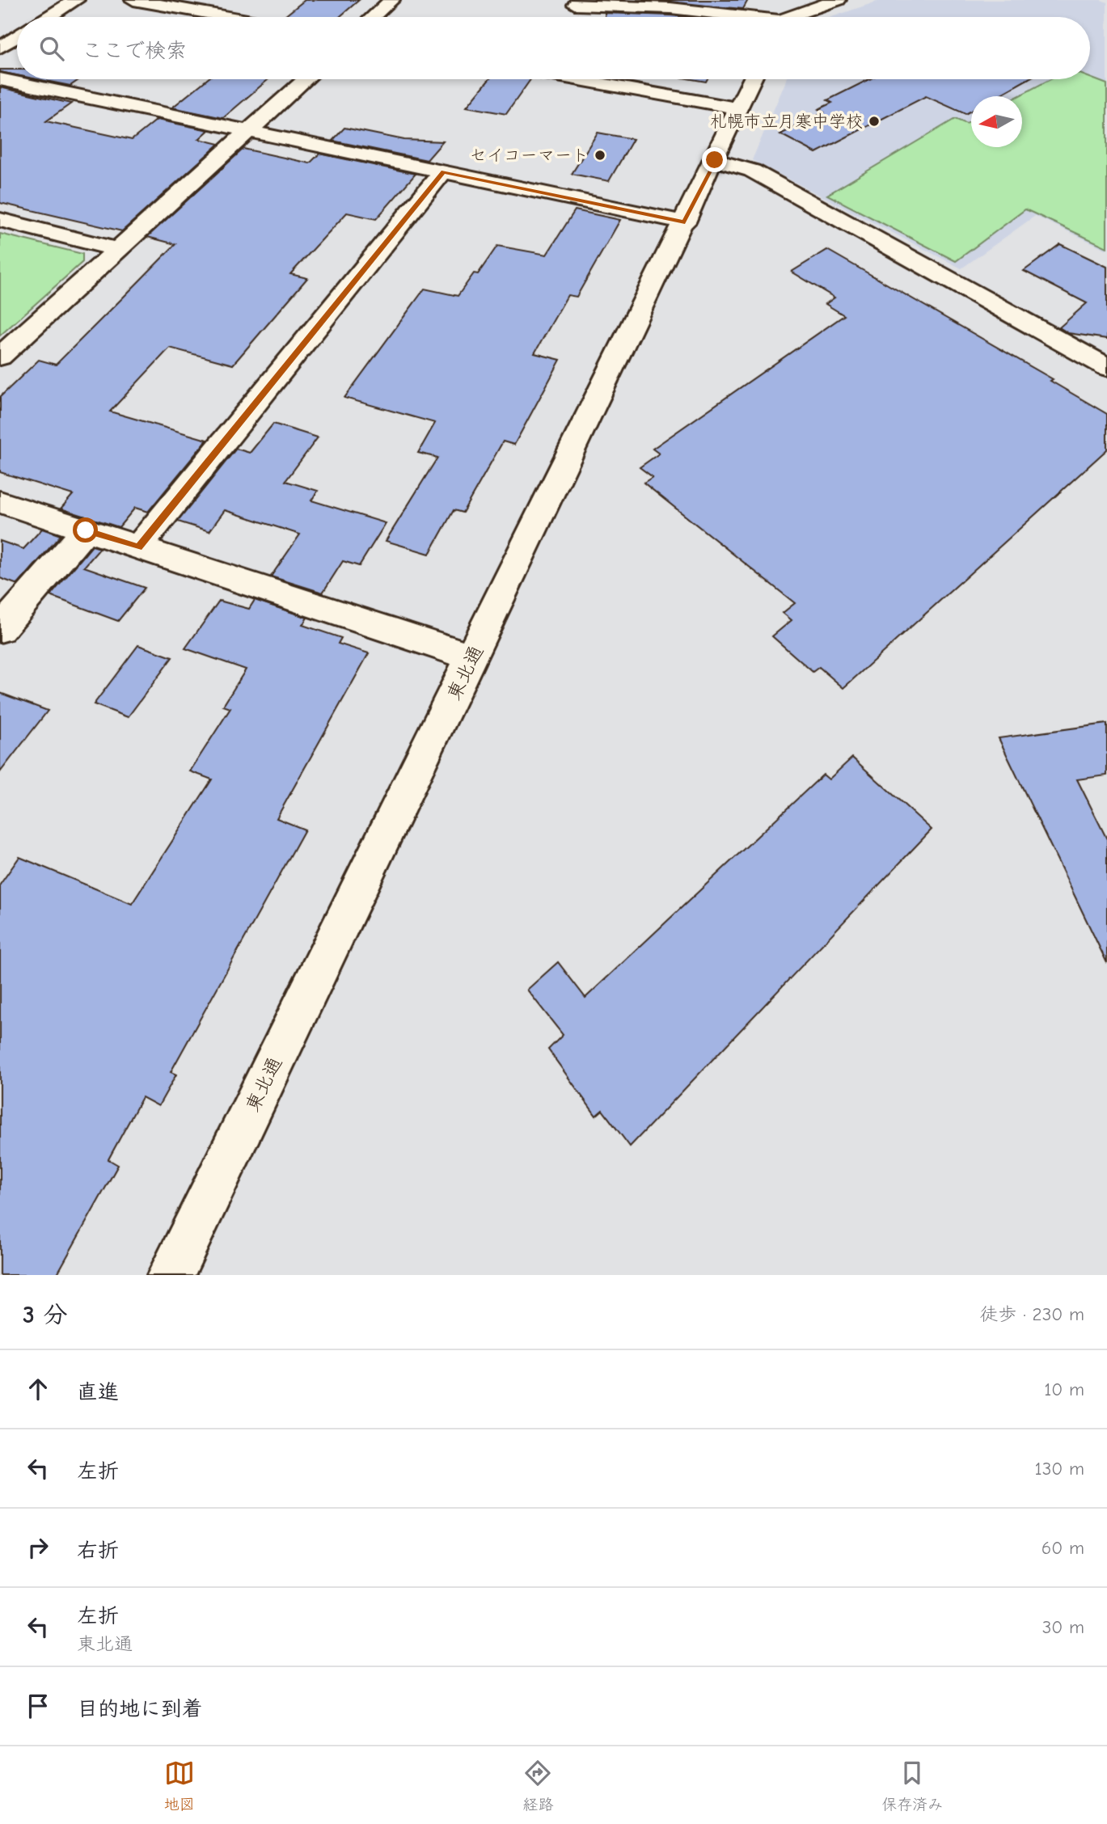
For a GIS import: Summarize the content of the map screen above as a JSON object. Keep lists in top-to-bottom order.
{
  "streets": {
    "street": ["東北通"]
  },
  "places": ["札幌市立月寒中学校", "セイコーマート"],
  "north": "left",
  "page": {
    "search": "ここで検索",
    "heading": ["3 分", "徒歩 · 230 m"],
    "list": [
      ["直進", "10 m"],
      ["左折", "130 m"],
      ["右折", "60 m"],
      ["左折", "東北通", "30 m"],
      "目的地に到着"
    ],
    "nav": ["地図", "経路", "保存済み"]
  }
}
